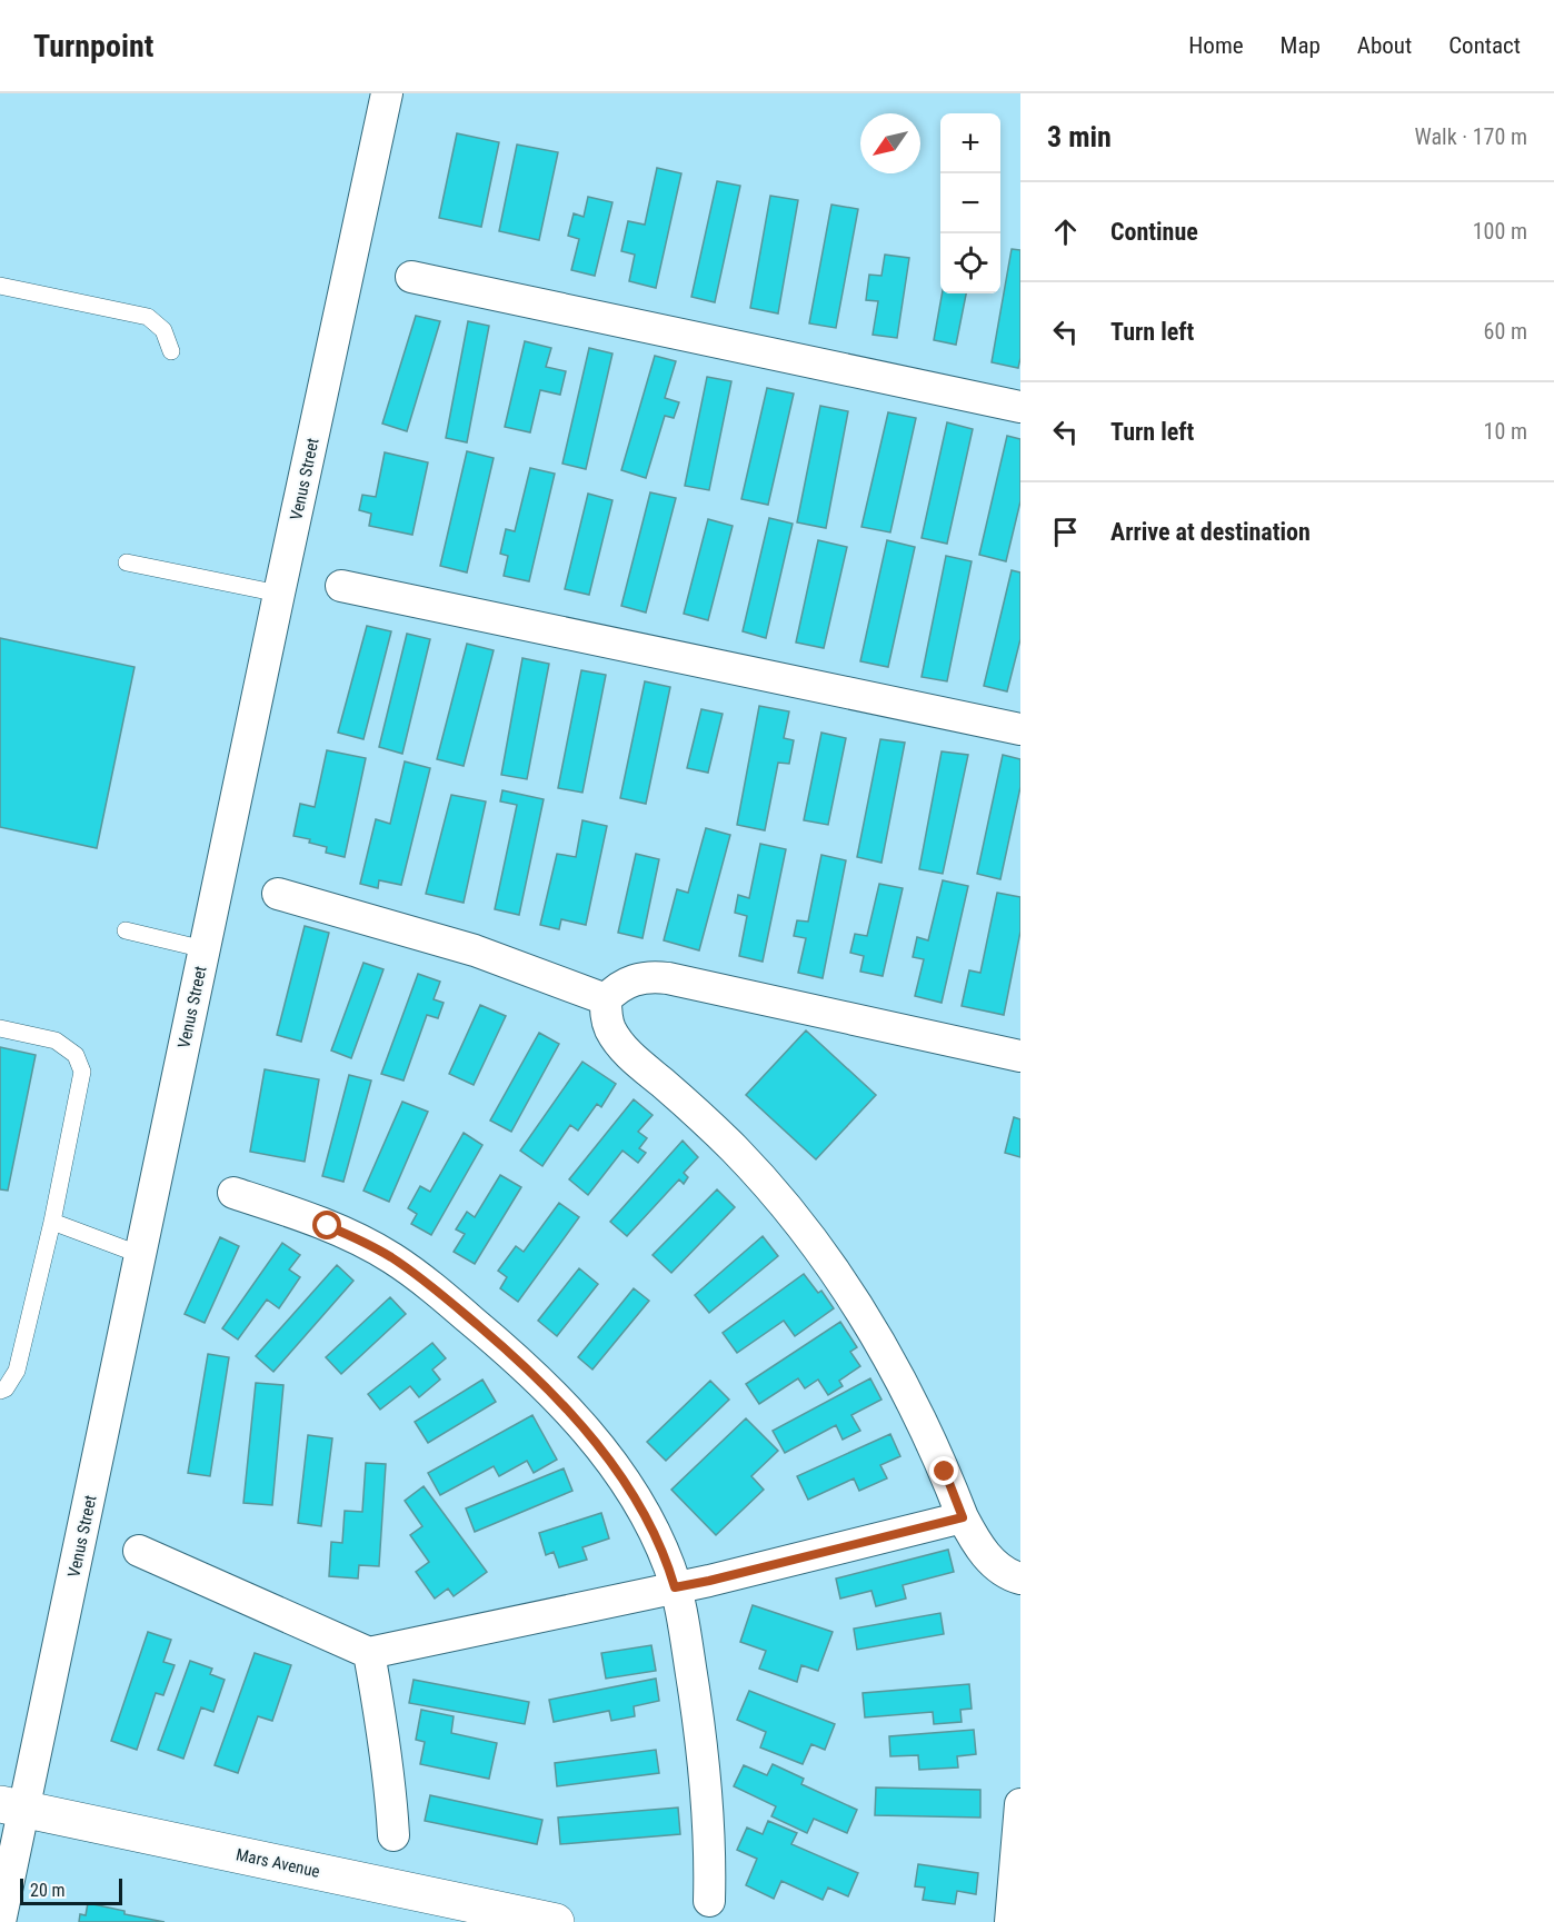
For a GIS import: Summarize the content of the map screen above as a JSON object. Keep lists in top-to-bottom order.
{
  "streets": {
    "street": ["Venus Street", "Mars Avenue"]
  },
  "crossings": [
    ["Venus Street", "Mars Avenue"]
  ],
  "scale_bar": "20 m",
  "north": "bottom left",
  "page": {
    "header": "Turnpoint",
    "nav": [
      "Home",
      "Map",
      "About",
      "Contact"
    ],
    "heading": ["3 min", "Walk · 170 m"],
    "map_buttons": ["+", "−"],
    "list": [
      ["Continue", "100 m"],
      ["Turn left", "60 m"],
      ["Turn left", "10 m"],
      "Arrive at destination"
    ],
    "scale": "20 m"
  }
}
